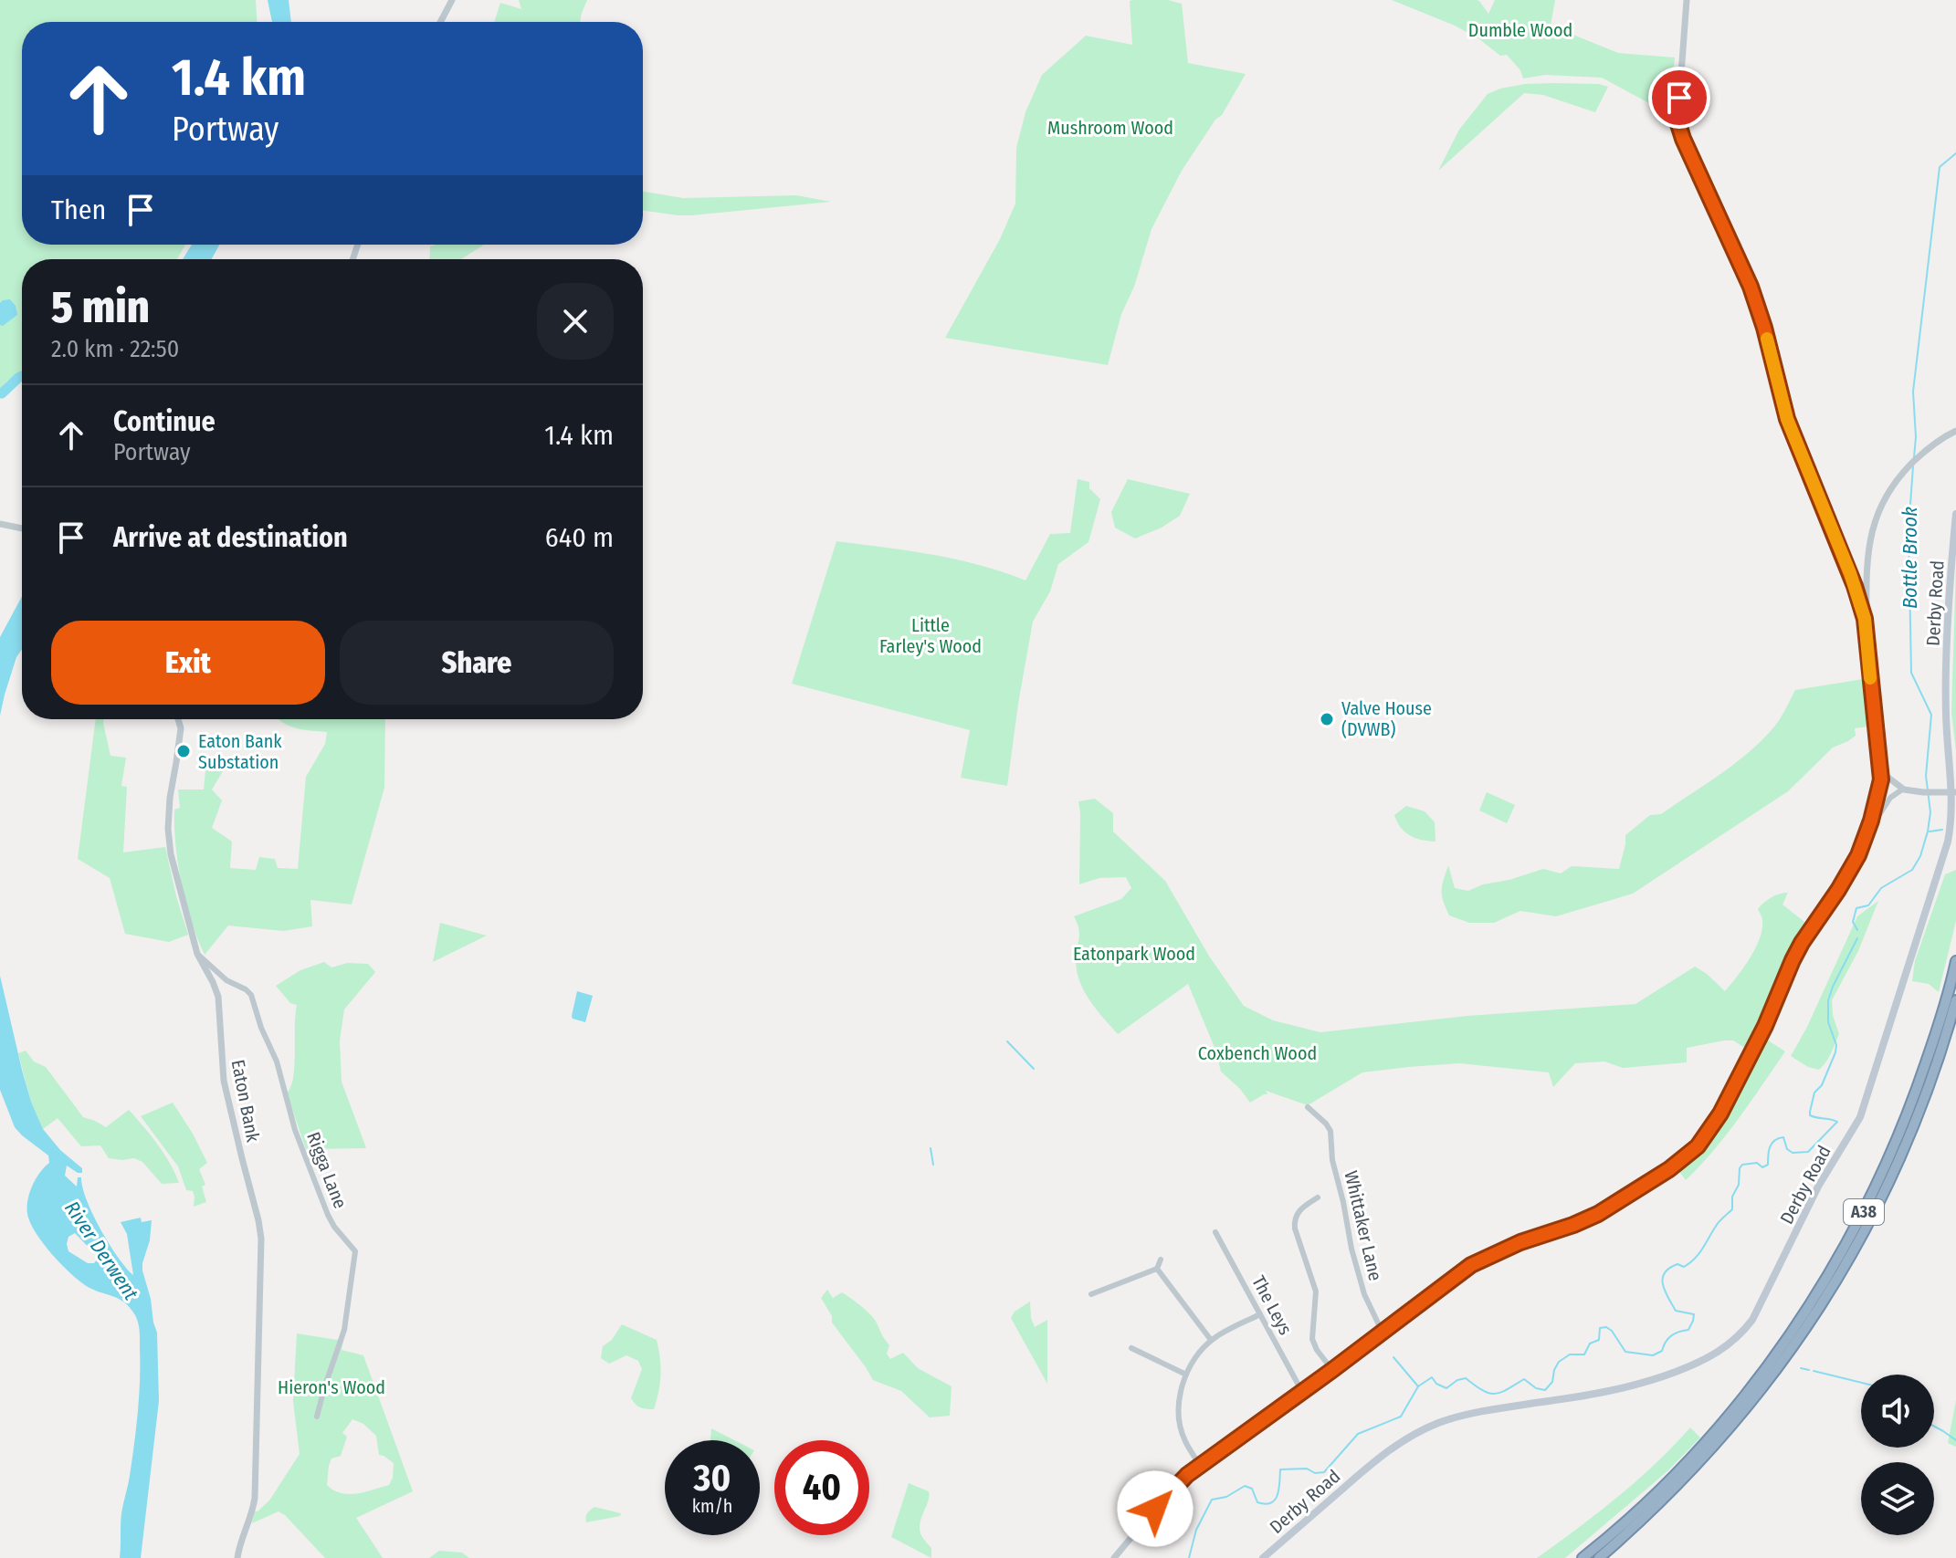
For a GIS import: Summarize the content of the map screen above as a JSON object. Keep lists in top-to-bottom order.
{
  "streets": {
    "highway": ["A38"],
    "main road": ["Derby Road"],
    "street": [
      "Eaton Bank",
      "Rigga Lane",
      "Whittaker Lane",
      "The Leys"
    ]
  },
  "crossings": [
    ["Eaton Bank", "Rigga Lane"]
  ],
  "water": ["Bottle Brook", "River Derwent"],
  "parks": [
    "Dumble Wood",
    "Mushroom Wood",
    "Little Farley's Wood",
    "Eatonpark Wood",
    "Coxbench Wood",
    "Hieron's Wood"
  ],
  "places": ["Valve House (DVWB)", "Eaton Bank Substation"],
  "page": {
    "turn": ["1.4 km", "Portway"],
    "then": "Then",
    "heading": ["5 min", "2.0 km · 22:50"],
    "list": [
      {
        "name": "Continue",
        "note": "Portway",
        "value": "1.4 km"
      },
      {
        "name": "Arrive at destination",
        "value": "640 m"
      }
    ],
    "buttons": ["Exit", "Share"],
    "speed": "30 km/h",
    "limit": "40"
  }
}
